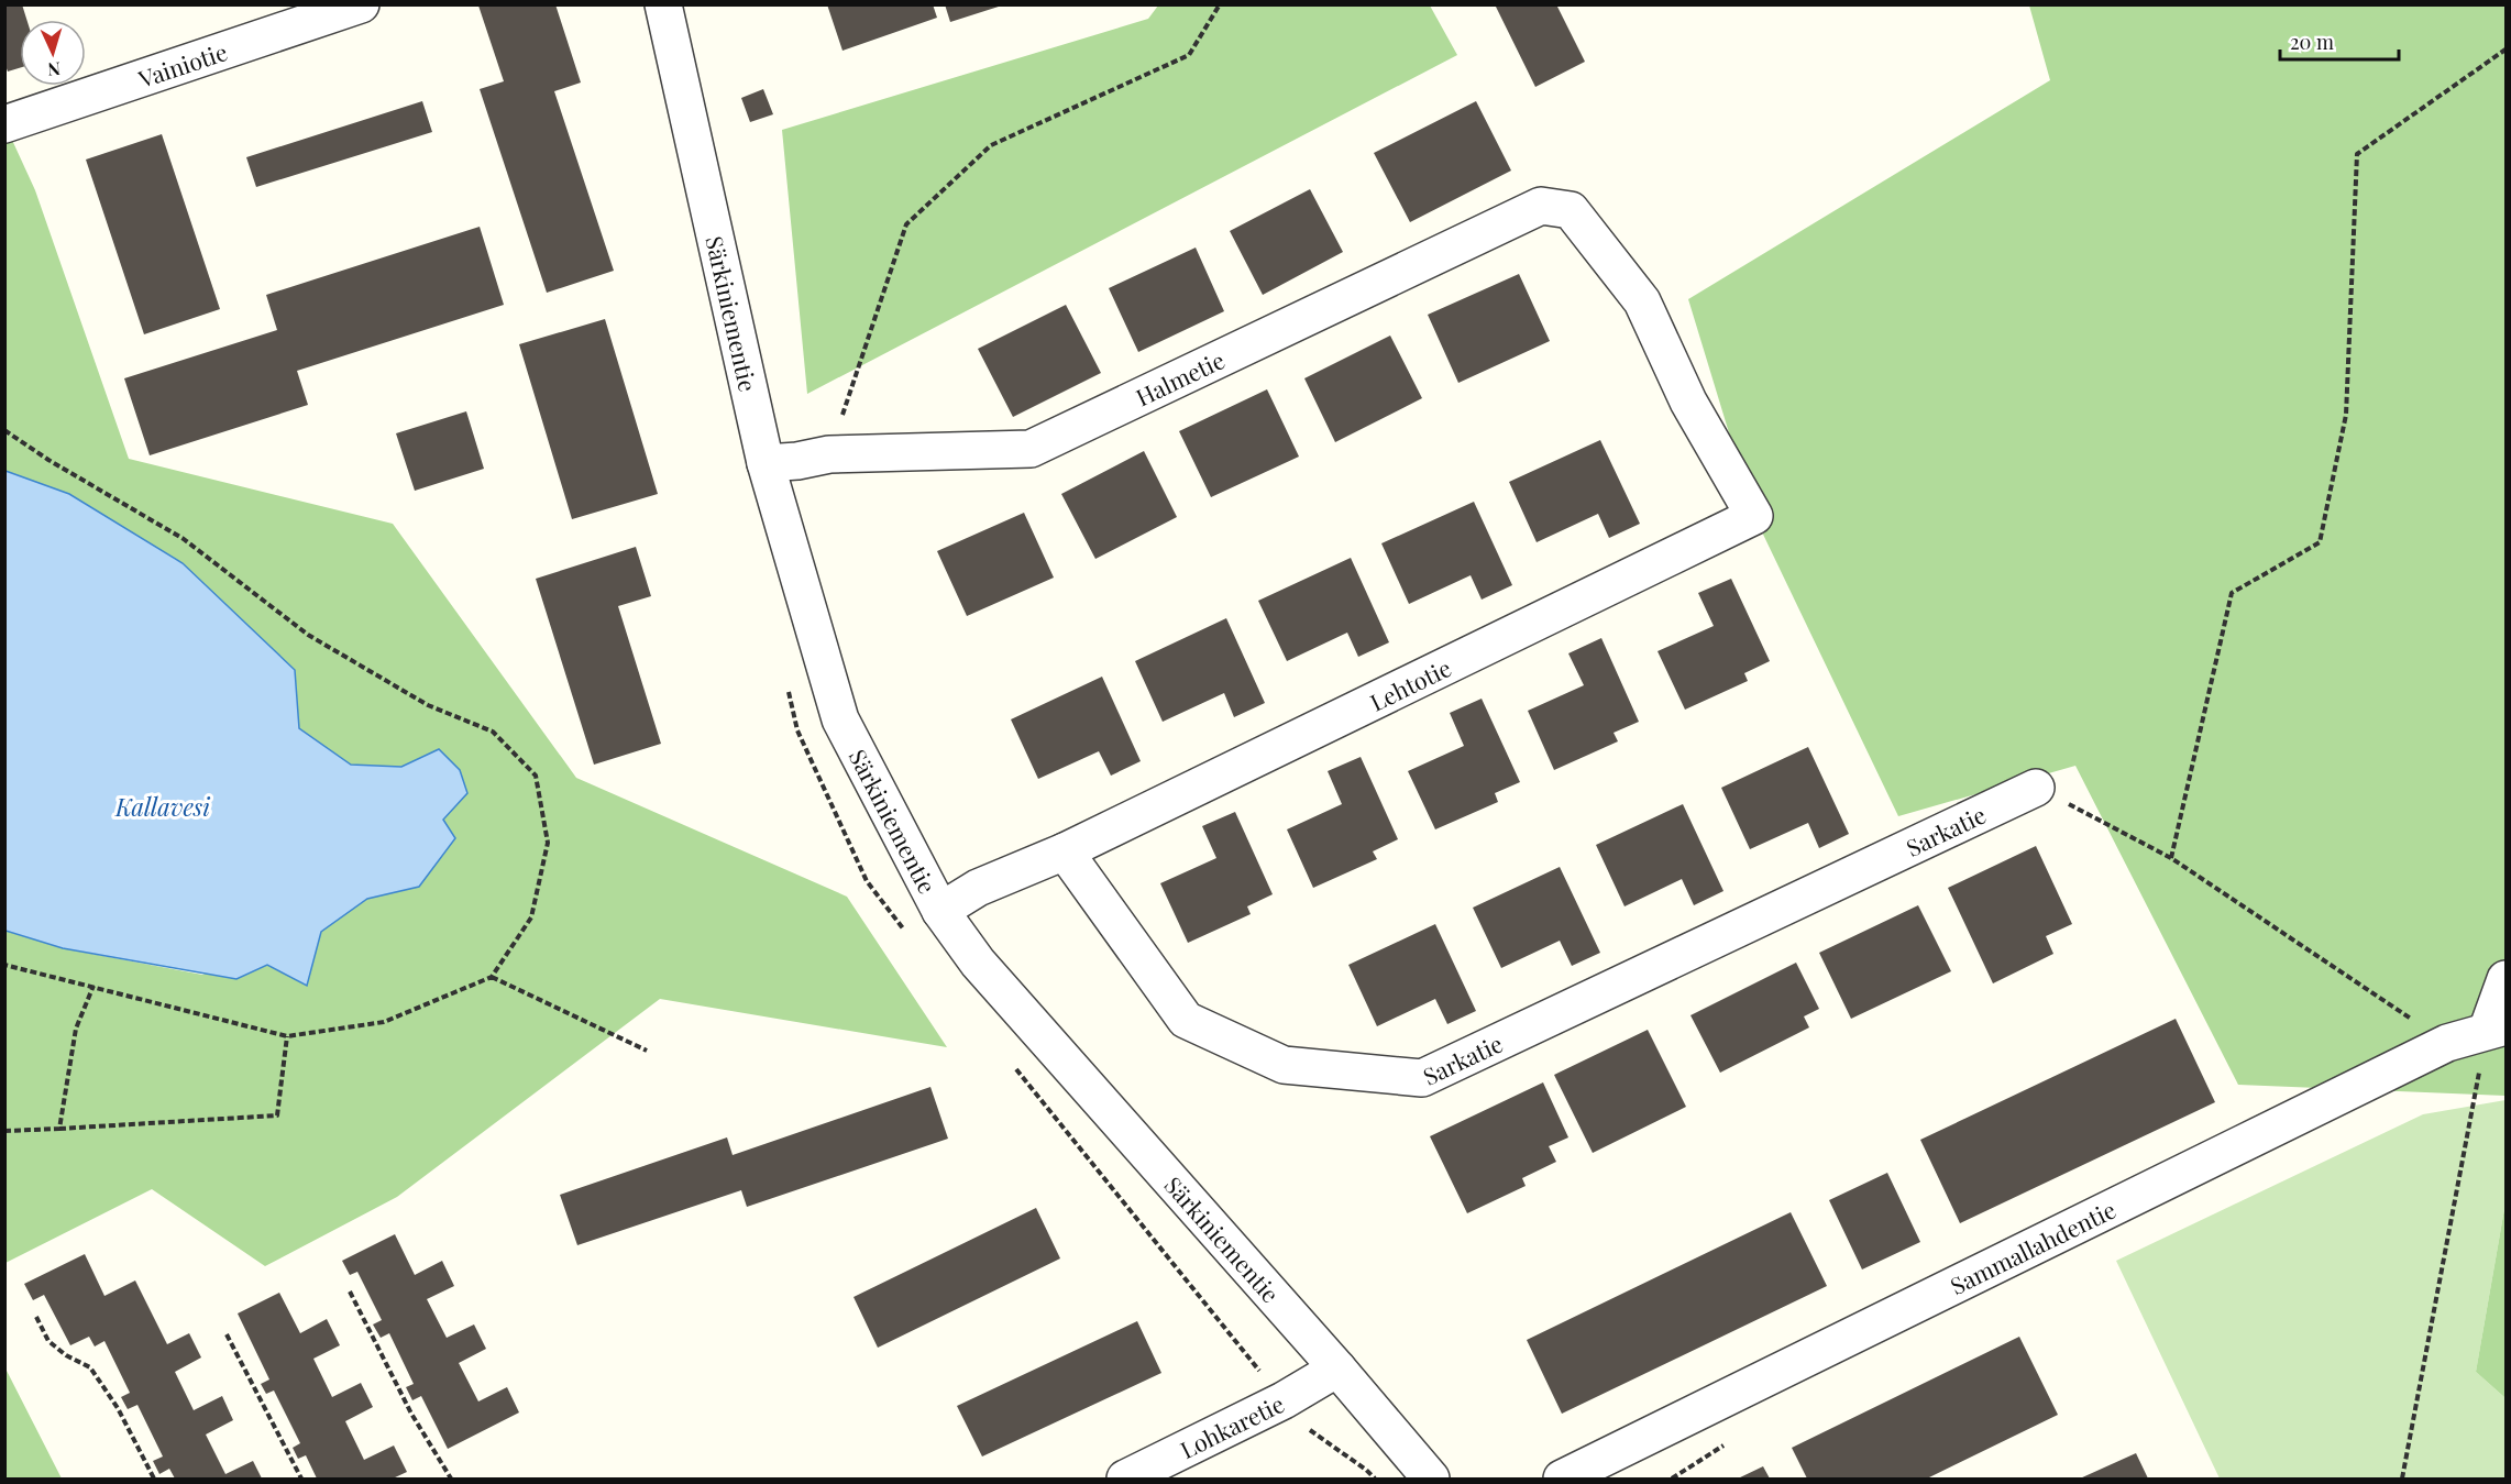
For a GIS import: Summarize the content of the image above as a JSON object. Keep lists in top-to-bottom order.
{
  "streets": {
    "street": [
      "Vainiotie",
      "Särkiniementie",
      "Halmetie",
      "Lehtotie",
      "Sarkatie",
      "Sammallahdentie",
      "Lohkaretie"
    ]
  },
  "crossings": [
    ["Särkiniementie", "Halmetie"],
    ["Särkiniementie", "Lohkaretie"],
    ["Halmetie", "Lehtotie"],
    ["Lehtotie", "Sarkatie"]
  ],
  "water": ["Kallavesi"],
  "scale_bar": "20 m",
  "north": "bottom"
}
